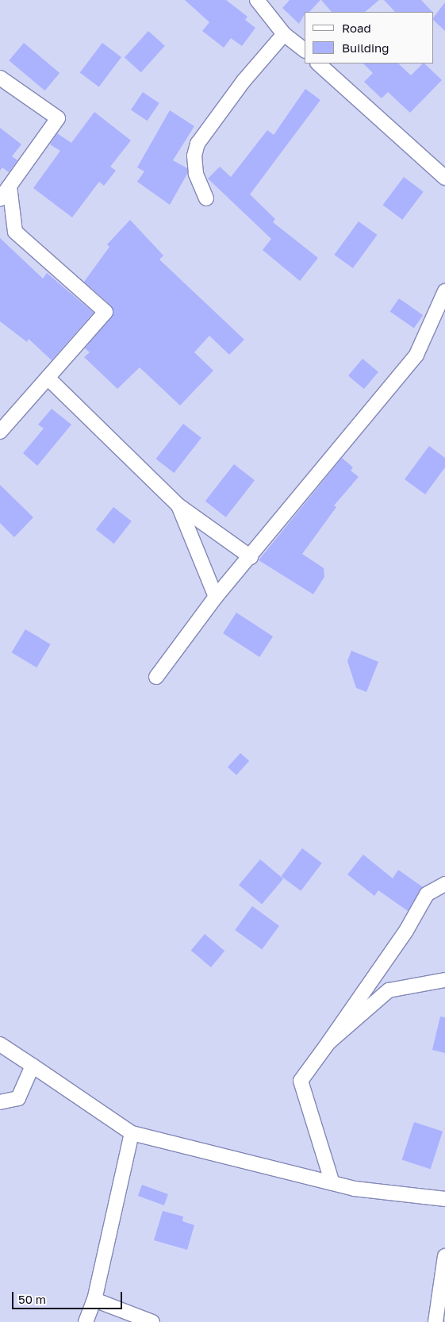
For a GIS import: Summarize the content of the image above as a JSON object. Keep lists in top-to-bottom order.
{
  "legend": ["Road", "Building"],
  "scale_bar": "50 m"
}
